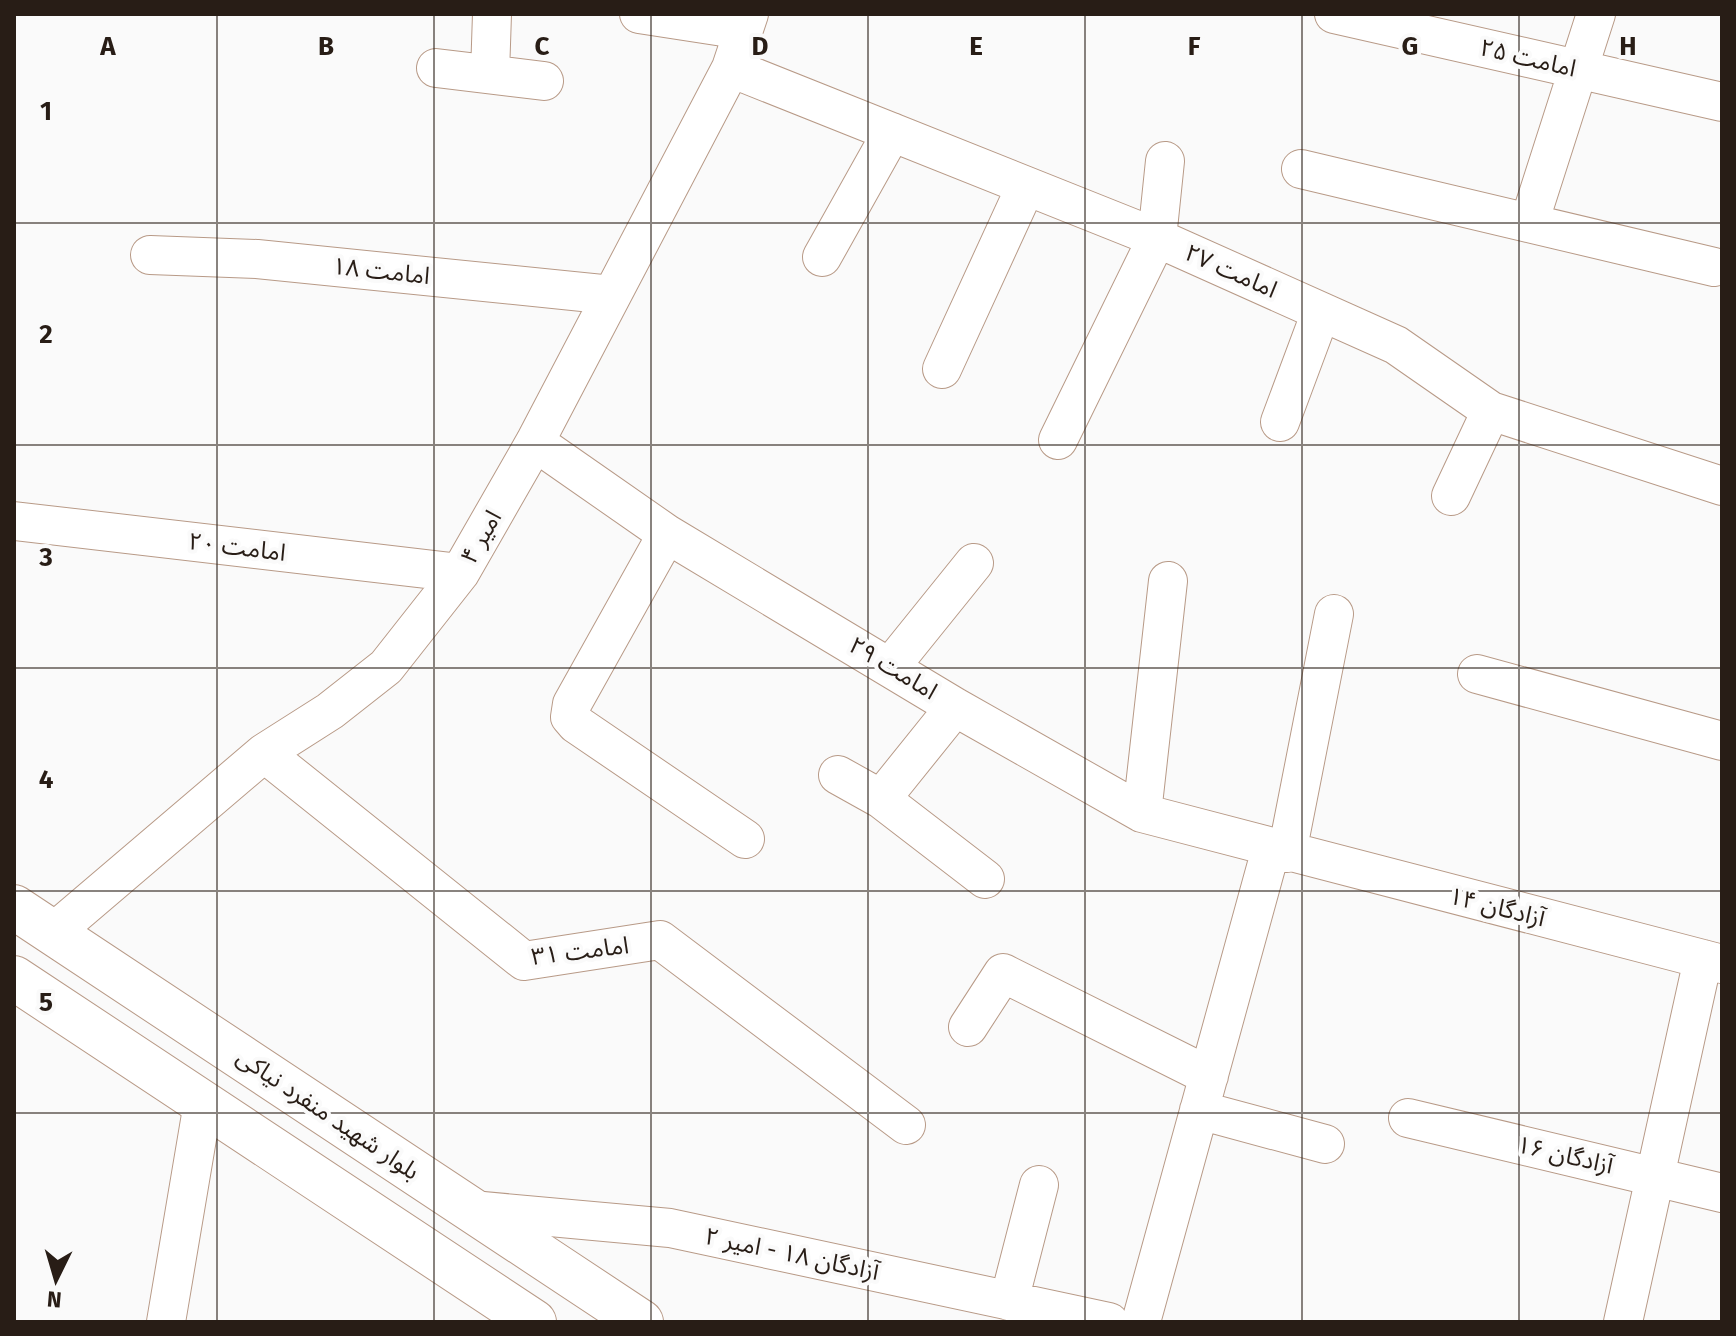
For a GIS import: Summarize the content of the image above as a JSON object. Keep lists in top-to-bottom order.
{
  "streets": {
    "main road": ["بلوار شهید منفرد نیاکی"],
    "street": [
      "امامت ۲۵",
      "امامت ۱۸",
      "امامت ۲۷",
      "امیر ۴",
      "امامت ۲۰",
      "امامت ۲۹",
      "آزادگان ۱۴",
      "امامت ۳۱",
      "آزادگان ۱۶",
      "آزادگان ۱۸ - امیر ۲"
    ]
  },
  "crossings": [
    ["امامت ۱۸", "امیر ۴"],
    ["امامت ۲۷", "امیر ۴"],
    ["امیر ۴", "امامت ۲۰"],
    ["امیر ۴", "امامت ۲۹"],
    ["امیر ۴", "امامت ۳۱"],
    ["امیر ۴", "بلوار شهید منفرد نیاکی"],
    ["امامت ۲۹", "آزادگان ۱۴"],
    ["بلوار شهید منفرد نیاکی", "آزادگان ۱۸ - امیر ۲"]
  ],
  "north": "bottom",
  "grid": {
    "columns": [
      "A",
      "B",
      "C",
      "D",
      "E",
      "F",
      "G",
      "H"
    ],
    "rows": [
      "1",
      "2",
      "3",
      "4",
      "5"
    ]
  }
}
